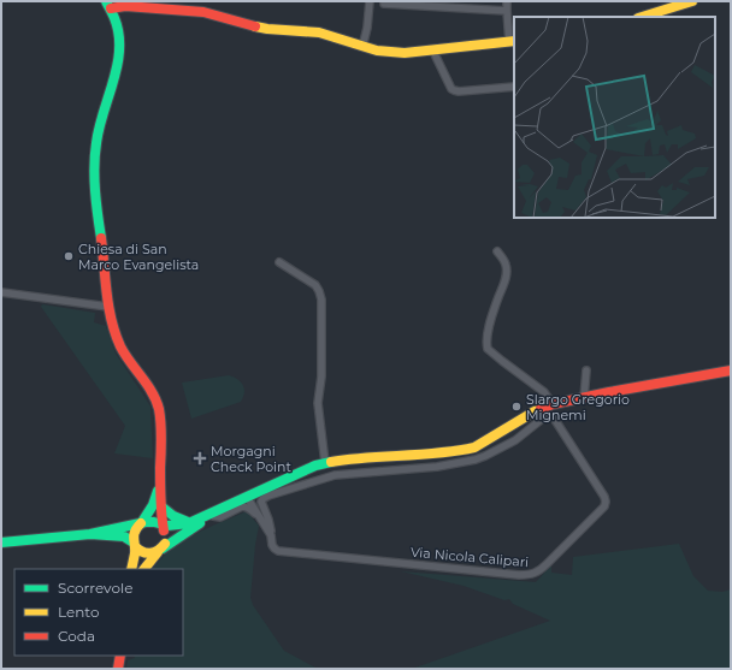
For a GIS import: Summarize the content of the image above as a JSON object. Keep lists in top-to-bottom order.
{
  "streets": {
    "street": ["Via Nicola Calipari"]
  },
  "places": {
    "other": ["Chiesa di San Marco Evangelista", "Slargo Gregorio Mignemi"],
    "health": ["Morgagni Check Point"]
  },
  "legend": ["Scorrevole", "Lento", "Coda"]
}
